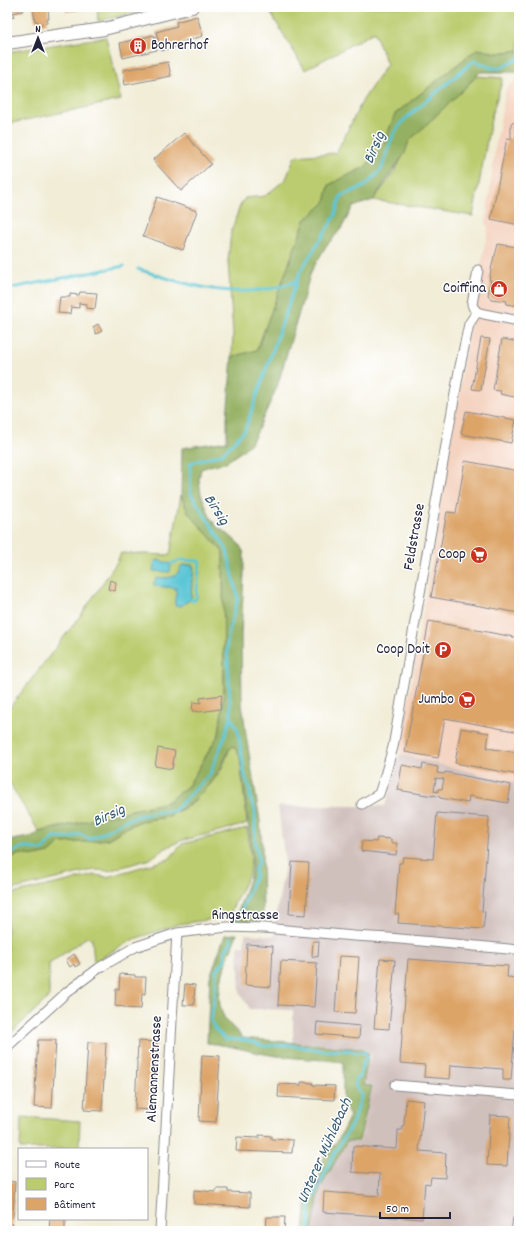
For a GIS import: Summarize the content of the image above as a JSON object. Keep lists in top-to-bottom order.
{
  "streets": {
    "street": ["Feldstrasse", "Ringstrasse", "Alemannenstrasse"]
  },
  "crossings": [
    ["Ringstrasse", "Alemannenstrasse"]
  ],
  "water": ["Birsig", "Unterer Mühlebach"],
  "places": {
    "building": ["Bohrerhof"],
    "shop": ["Coiffina"],
    "supermarket": ["Coop", "Jumbo"],
    "parking": ["Coop Doit"]
  },
  "legend": ["Route", "Parc", "Bâtiment"],
  "scale_bar": "50 m",
  "north": "top"
}
